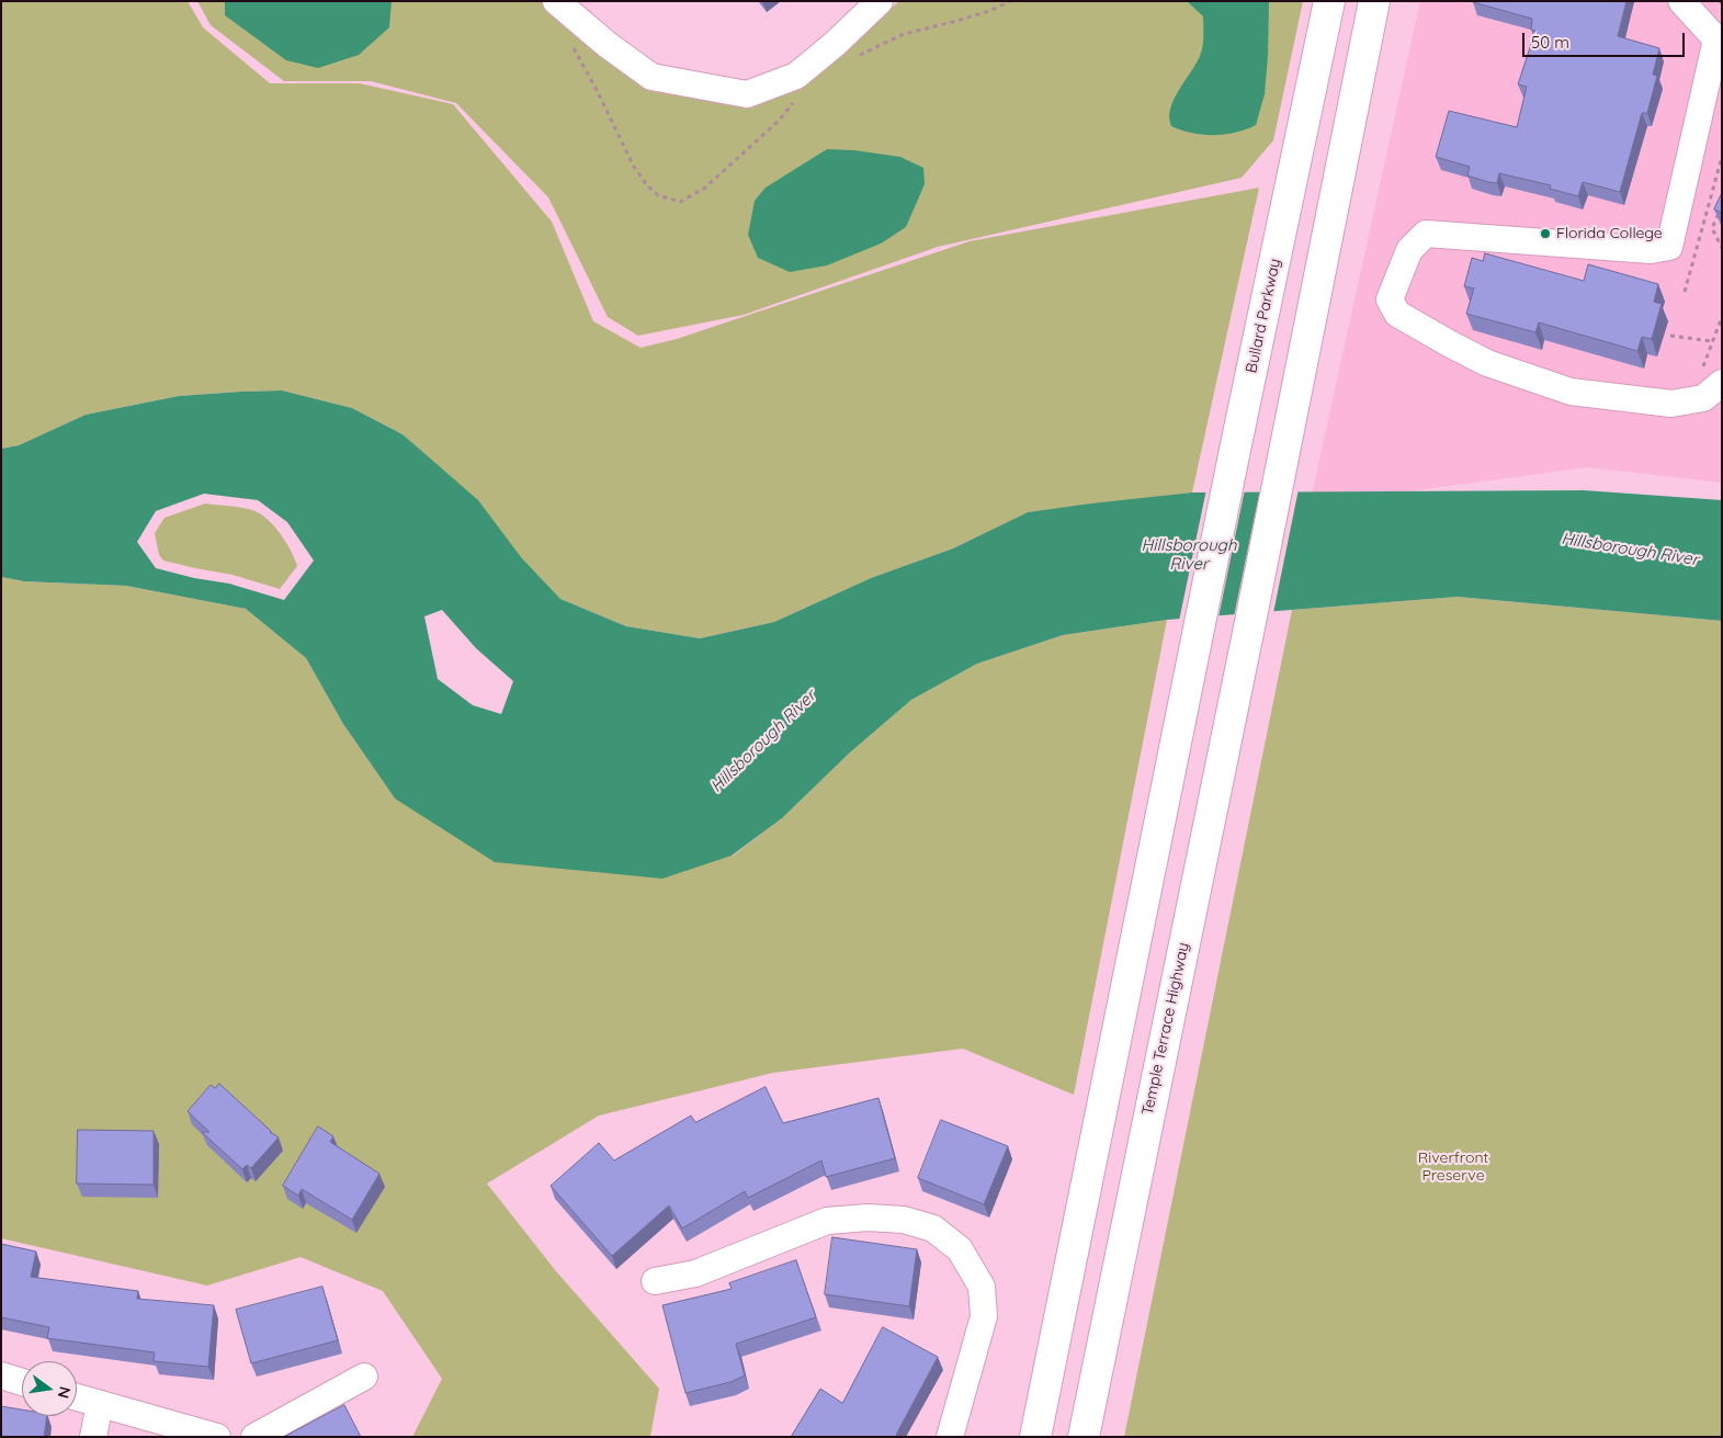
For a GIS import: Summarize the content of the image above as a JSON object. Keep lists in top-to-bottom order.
{
  "streets": {
    "main road": ["Bullard Parkway", "Temple Terrace Highway"]
  },
  "water": ["Hillsborough River"],
  "parks": ["Riverfront Preserve"],
  "places": ["Florida College"],
  "scale_bar": "50 m",
  "north": "right"
}
